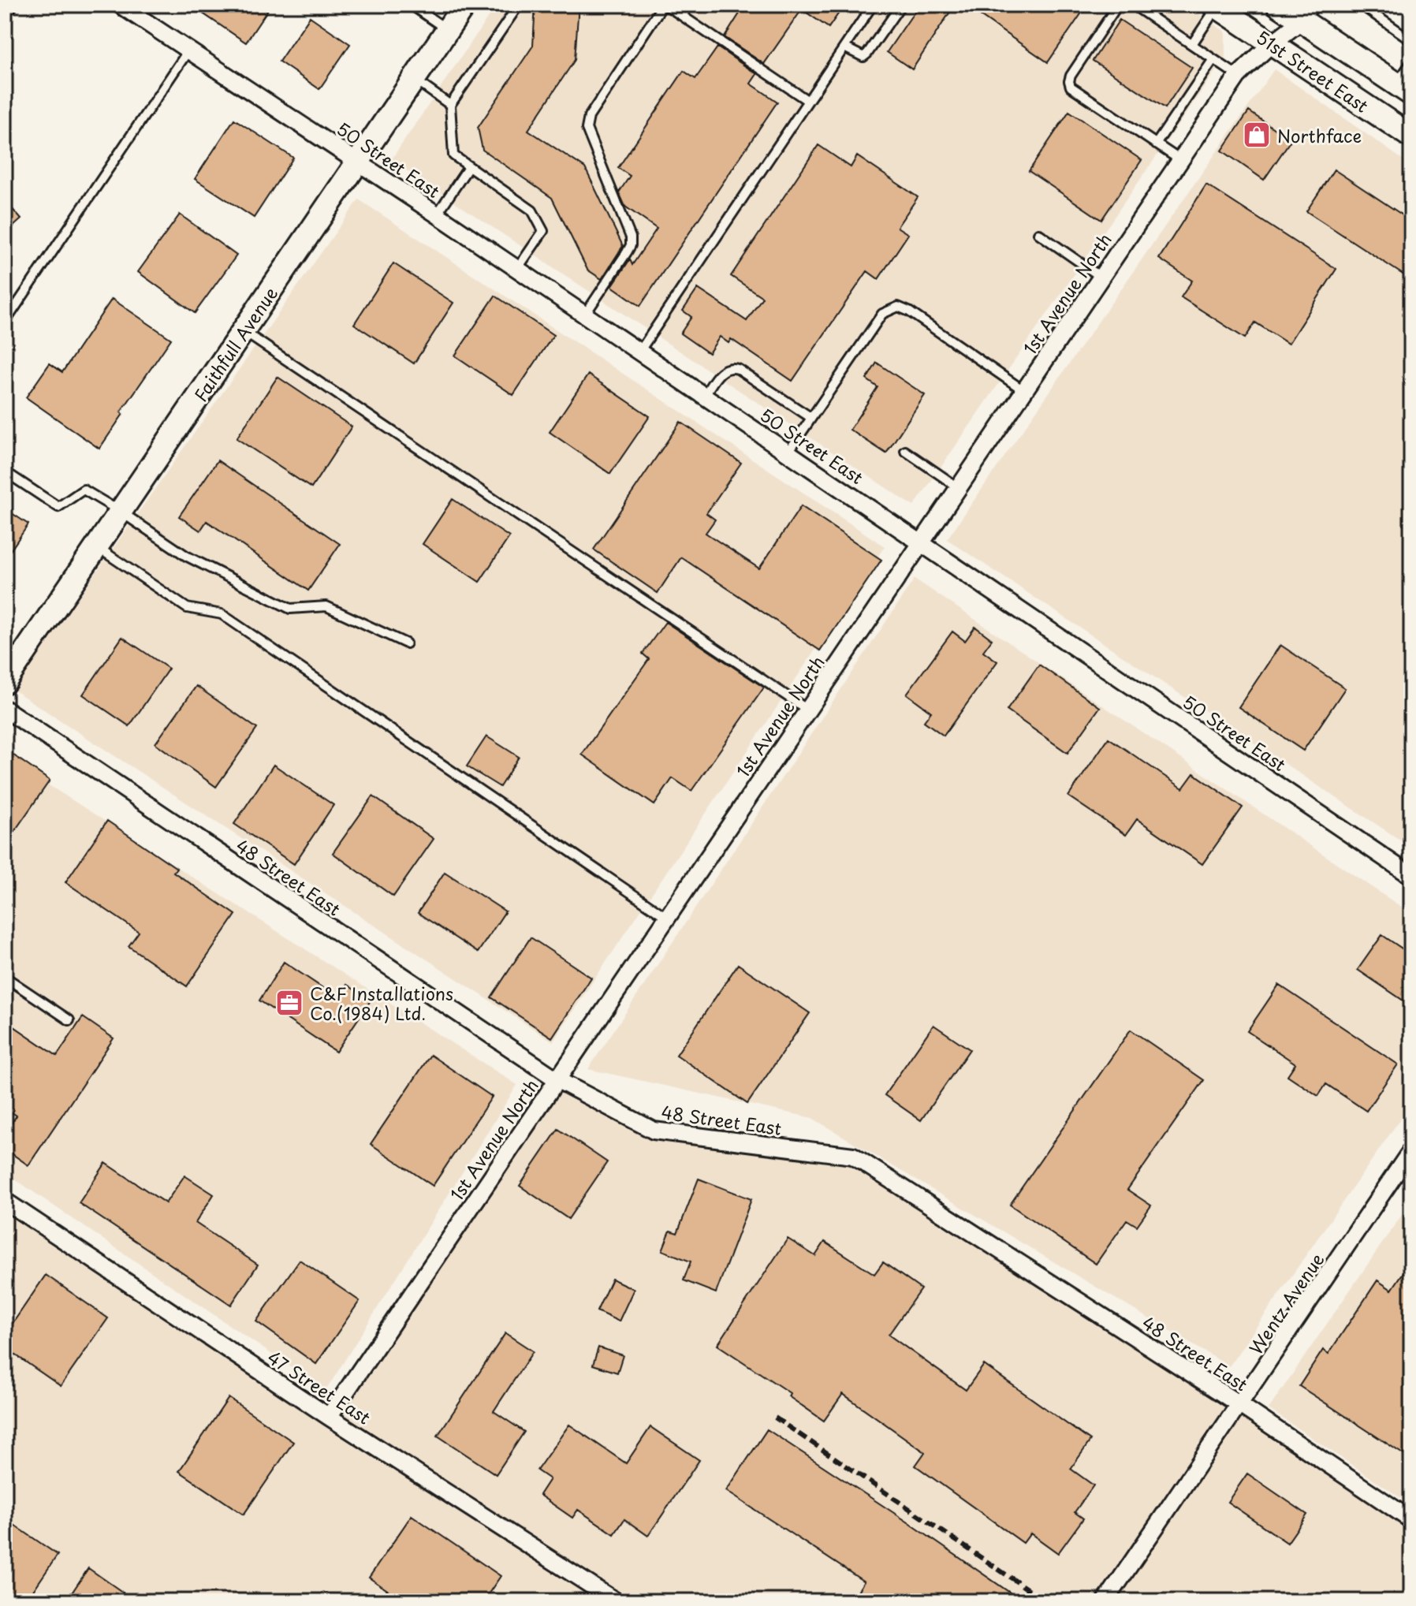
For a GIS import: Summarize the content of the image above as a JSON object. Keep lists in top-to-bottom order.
{
  "streets": {
    "street": [
      "51st Street East",
      "50 Street East",
      "1st Avenue North",
      "Faithfull Avenue",
      "48 Street East",
      "Wentz Avenue",
      "47 Street East"
    ]
  },
  "crossings": [
    ["51st Street East", "1st Avenue North"],
    ["50 Street East", "1st Avenue North"],
    ["50 Street East", "Faithfull Avenue"],
    ["1st Avenue North", "48 Street East"],
    ["1st Avenue North", "47 Street East"],
    ["48 Street East", "Wentz Avenue"]
  ],
  "places": {
    "shop": ["Northface"],
    "office": ["C&F Installations Co.(1984) Ltd."]
  }
}
